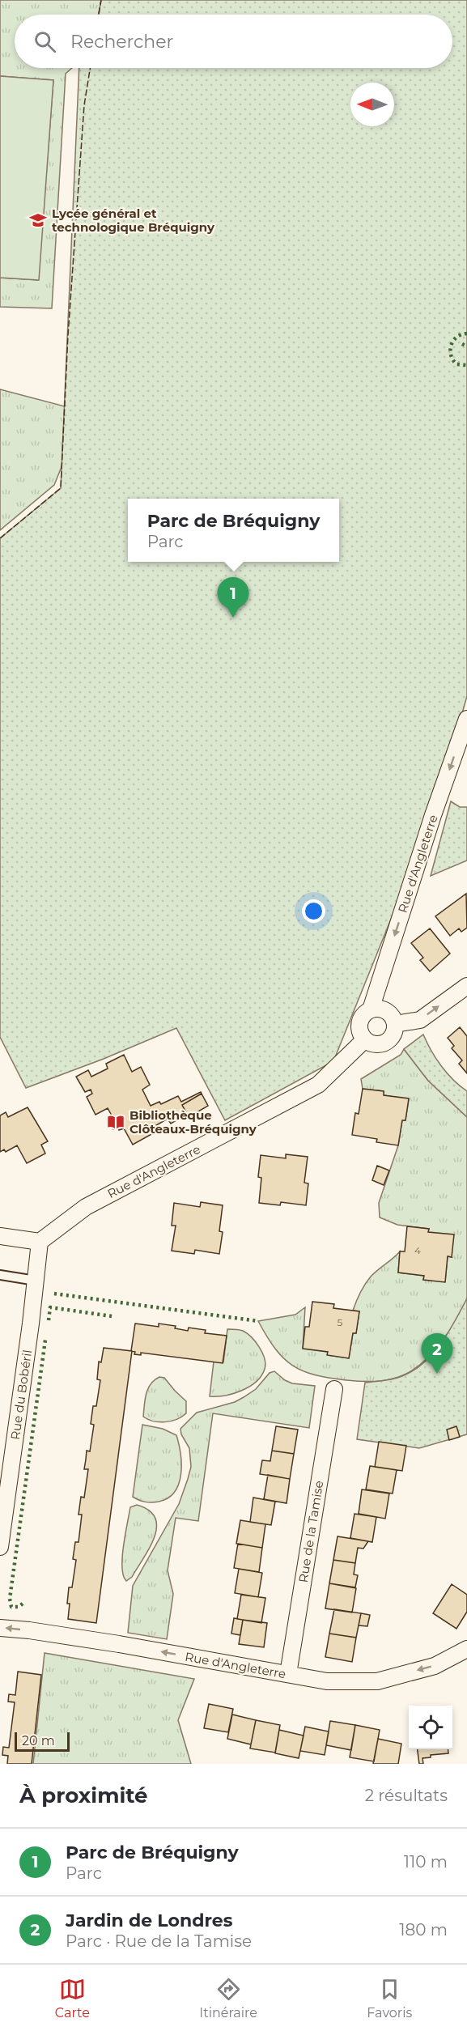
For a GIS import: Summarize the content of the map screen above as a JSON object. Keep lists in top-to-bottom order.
{
  "streets": {
    "street": ["Rue d'Angleterre", "Rue du Bobéril", "Rue de la Tamise"]
  },
  "crossings": [
    ["Rue d'Angleterre", "Rue du Bobéril"],
    ["Rue d'Angleterre", "Rue de la Tamise"]
  ],
  "places": {
    "school or university": ["Lycée général et technologique Bréquigny"],
    "library": ["Bibliothèque Clôteaux-Bréquigny"]
  },
  "house_numbers": ["4", "5"],
  "scale_bar": "20 m",
  "north": "left",
  "page": {
    "search": "Rechercher",
    "popup": ["Parc de Bréquigny", "Parc"],
    "pins": ["1", "2"],
    "scale": "20 m",
    "heading": ["À proximité", "2 résultats"],
    "list": [
      {
        "mark": "1",
        "name": "Parc de Bréquigny",
        "note": "Parc",
        "value": "110 m"
      },
      {
        "mark": "2",
        "name": "Jardin de Londres",
        "note": "Parc · Rue de la Tamise",
        "value": "180 m"
      }
    ],
    "nav": ["Carte", "Itinéraire", "Favoris"]
  }
}
